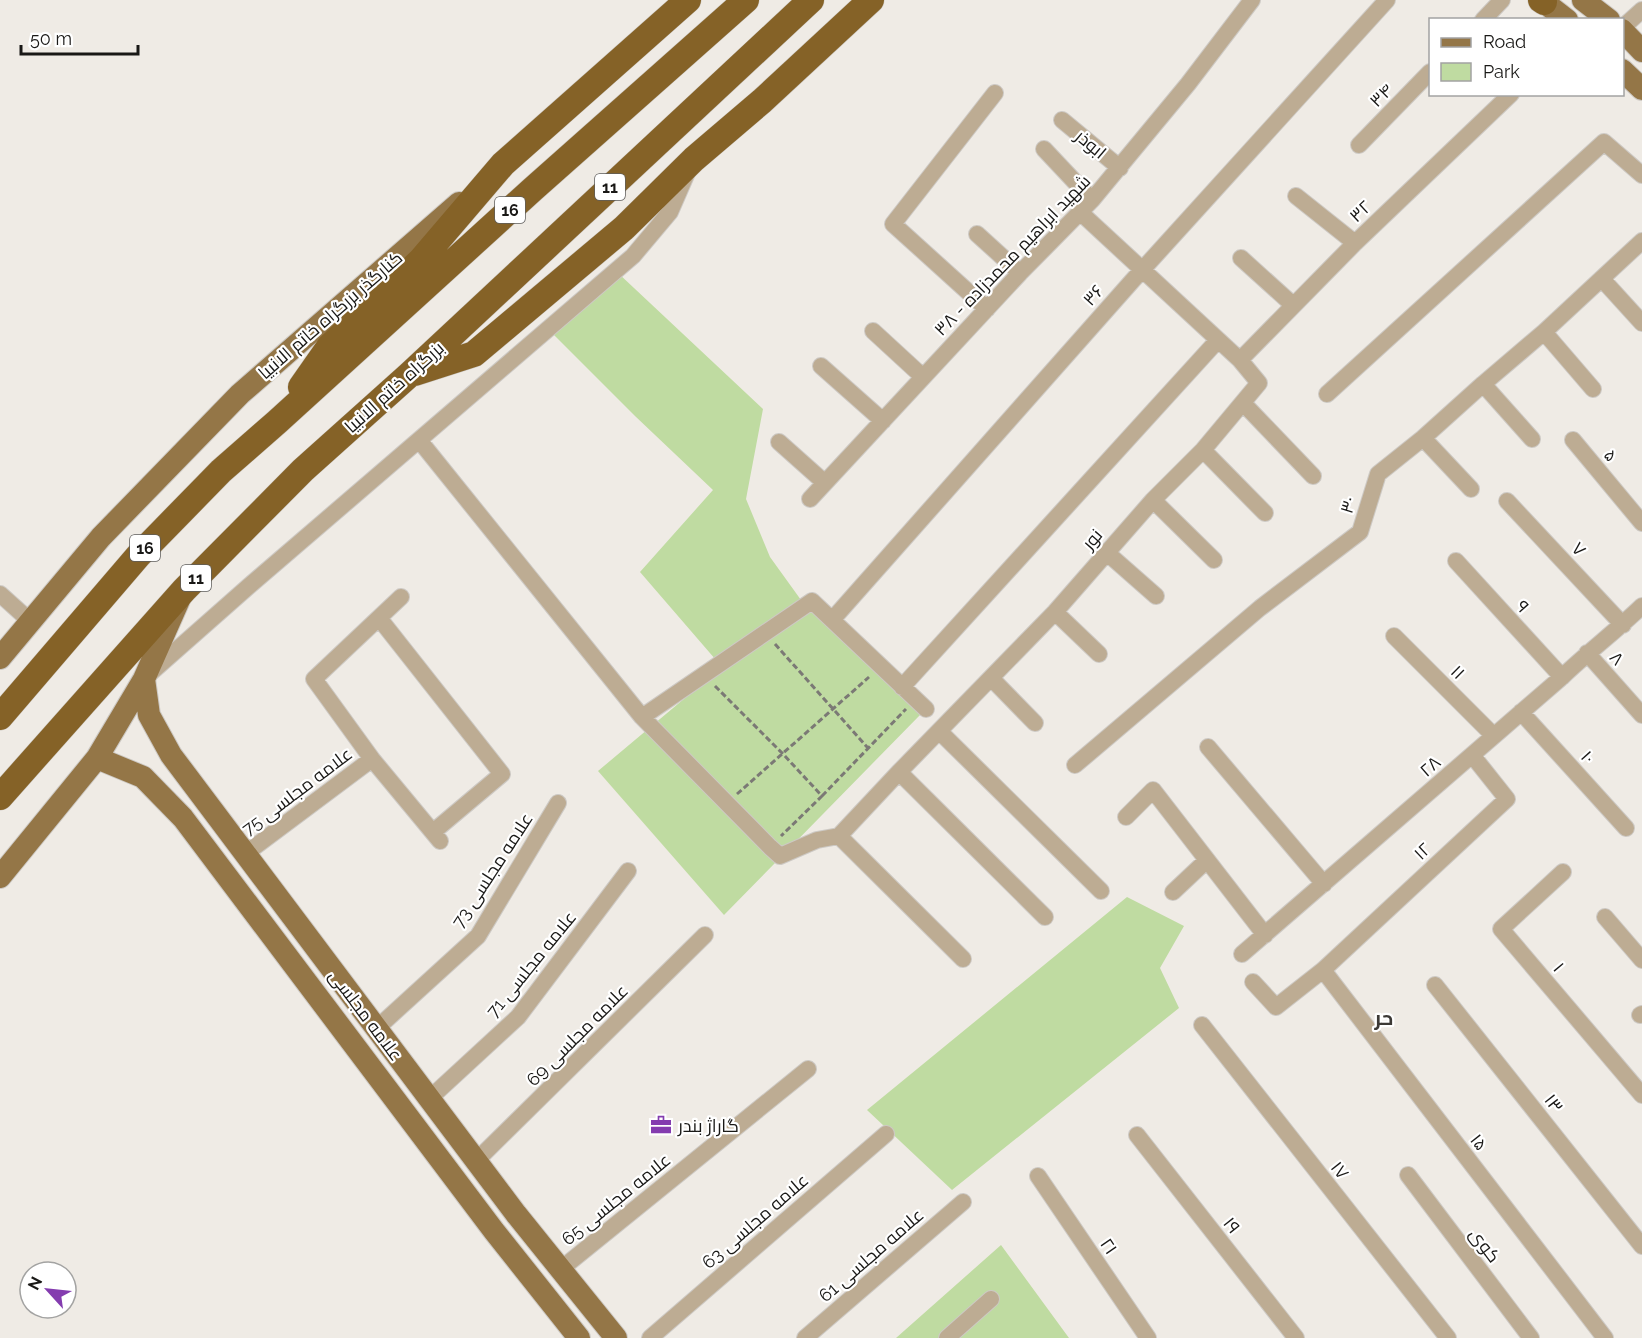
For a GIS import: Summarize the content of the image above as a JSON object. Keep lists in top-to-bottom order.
{
  "streets": {
    "highway": [
      "11",
      "16",
      "کنارگذر بزرگراه خاتم الانبیا",
      "بزرگراه خاتم الانبیا"
    ],
    "main road": ["علامه مجلسی"],
    "street": [
      "۳۴",
      "ابوذر",
      "۳۲",
      "شهید ابراهیم محمدزاده - ۳۸",
      "۳۶",
      "۵",
      "۳۰",
      "نور",
      "۷",
      "۹",
      "۸",
      "۱۱",
      "۱۰",
      "۲۸",
      "علامه مجلسی 75",
      "۱۲",
      "علامه مجلسی 73",
      "علامه مجلسی 71",
      "۱",
      "علامه مجلسی 69",
      "۱۳",
      "۱۵",
      "۱۷",
      "علامه مجلسی 65",
      "علامه مجلسی 63",
      "۱۹",
      "کوی",
      "۲۱",
      "علامه مجلسی 61"
    ]
  },
  "crossings": [
    ["ابوذر", "شهید ابراهیم محمدزاده - ۳۸"],
    ["16", "کنارگذر بزرگراه خاتم الانبیا"],
    ["۳۲", "نور"],
    ["شهید ابراهیم محمدزاده - ۳۸", "نور"],
    ["۳۶", "نور"],
    ["۷", "۲۸"],
    ["۹", "۲۸"],
    ["۸", "۲۸"],
    ["۱۱", "۲۸"],
    ["۱۰", "۲۸"],
    ["۲۸", "۱۲"],
    ["علامه مجلسی 75", "علامه مجلسی"],
    ["۱۲", "۱۵"],
    ["علامه مجلسی 73", "علامه مجلسی"],
    ["علامه مجلسی 71", "علامه مجلسی"],
    ["علامه مجلسی", "علامه مجلسی 69"],
    ["علامه مجلسی", "علامه مجلسی 65"]
  ],
  "districts": ["حر"],
  "places": {
    "office": ["گاراژ بندر"]
  },
  "legend": ["Road", "Park"],
  "scale_bar": "50 m",
  "north": "top left"
}
